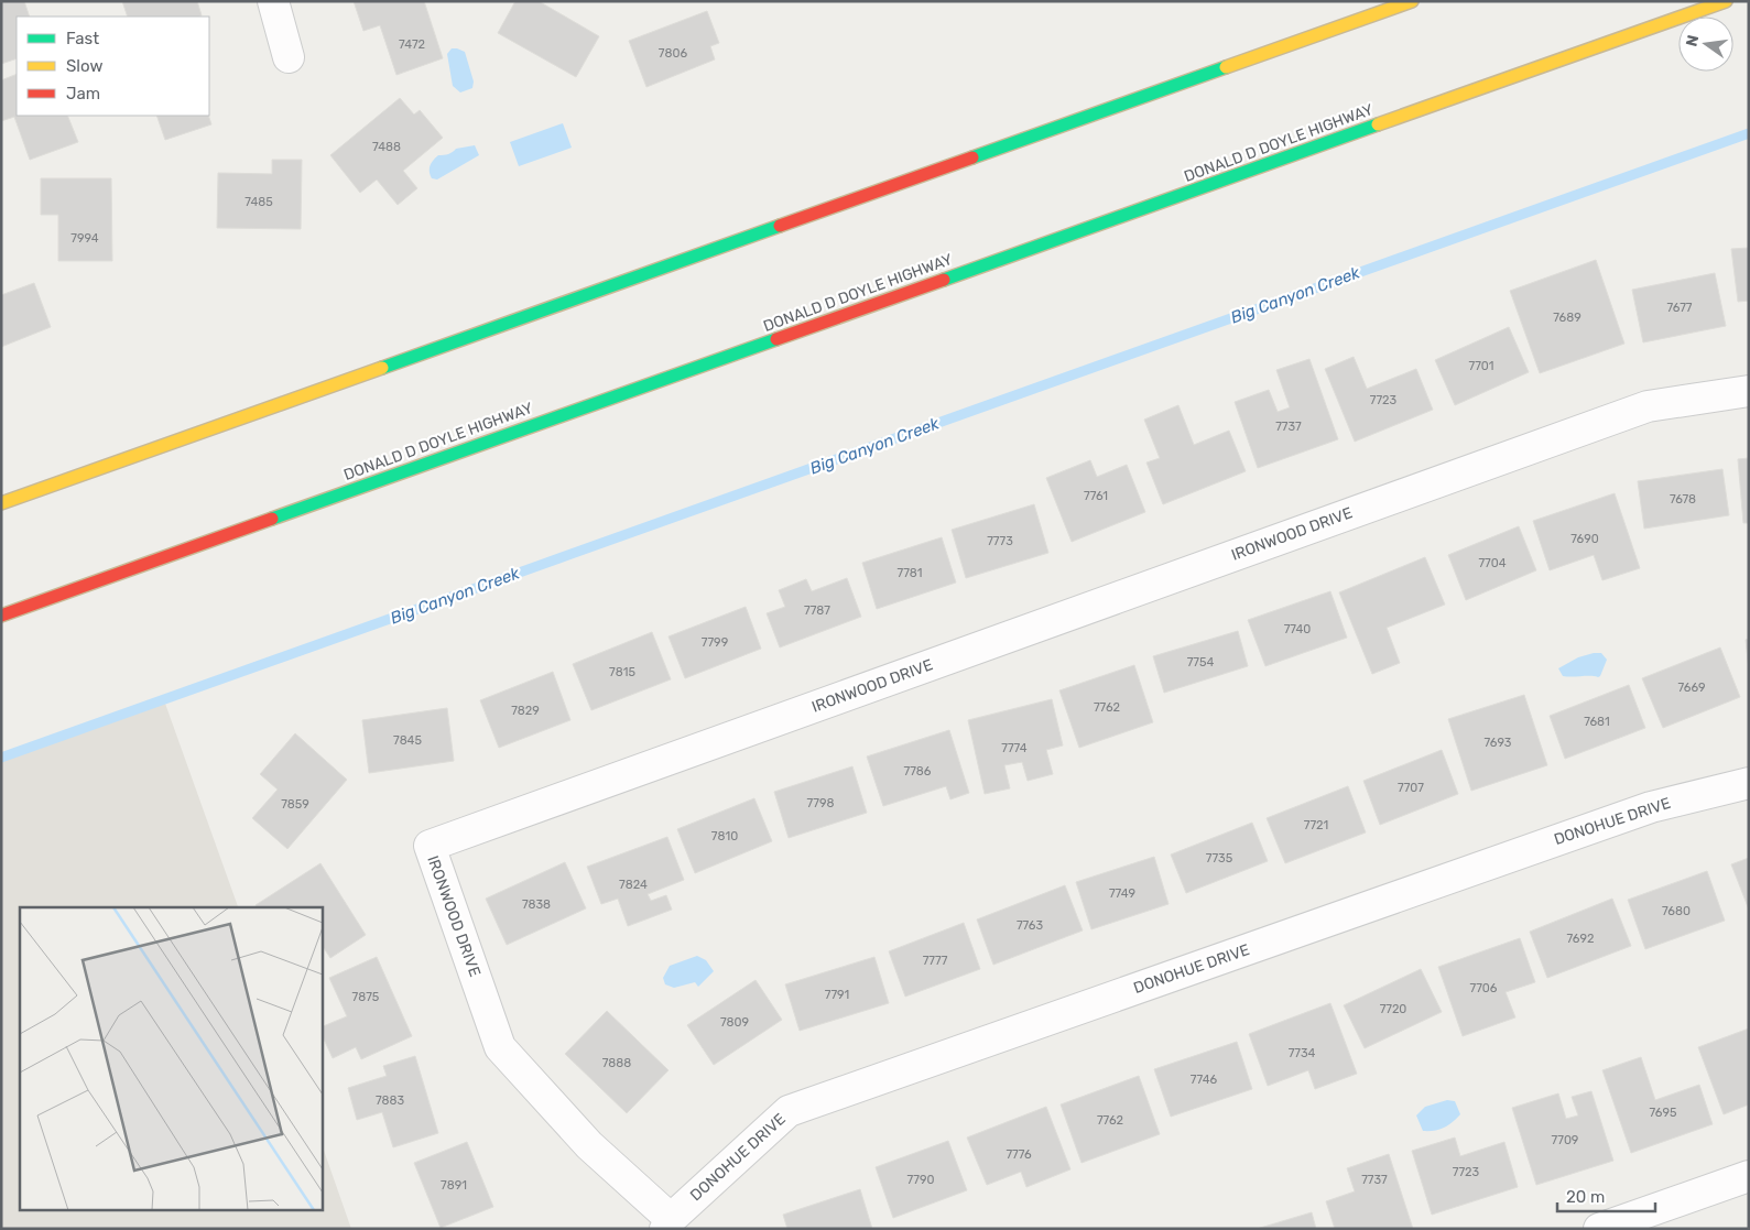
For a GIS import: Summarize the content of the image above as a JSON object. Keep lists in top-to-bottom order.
{
  "streets": {
    "highway": ["DONALD D DOYLE HIGHWAY"],
    "street": ["IRONWOOD DRIVE", "DONOHUE DRIVE"]
  },
  "crossings": [
    ["IRONWOOD DRIVE", "DONOHUE DRIVE"]
  ],
  "water": ["Big Canyon Creek"],
  "house_numbers": [
    "7472",
    "7806",
    "7488",
    "7485",
    "7994",
    "7677",
    "7689",
    "7701",
    "7723",
    "7737",
    "7761",
    "7678",
    "7690",
    "7773",
    "7704",
    "7781",
    "7787",
    "7740",
    "7799",
    "7754",
    "7815",
    "7669",
    "7762",
    "7829",
    "7681",
    "7845",
    "7693",
    "7774",
    "7786",
    "7707",
    "7798",
    "7859",
    "7721",
    "7810",
    "7735",
    "7824",
    "7749",
    "7838",
    "7680",
    "7763",
    "7692",
    "7777",
    "7706",
    "7791",
    "7875",
    "7720",
    "7809",
    "7734",
    "7888",
    "7746",
    "7883",
    "7695",
    "7762",
    "7709",
    "7776",
    "7723",
    "7790",
    "7737",
    "7891"
  ],
  "legend": ["Fast", "Slow", "Jam"],
  "scale_bar": "20 m",
  "north": "left"
}
